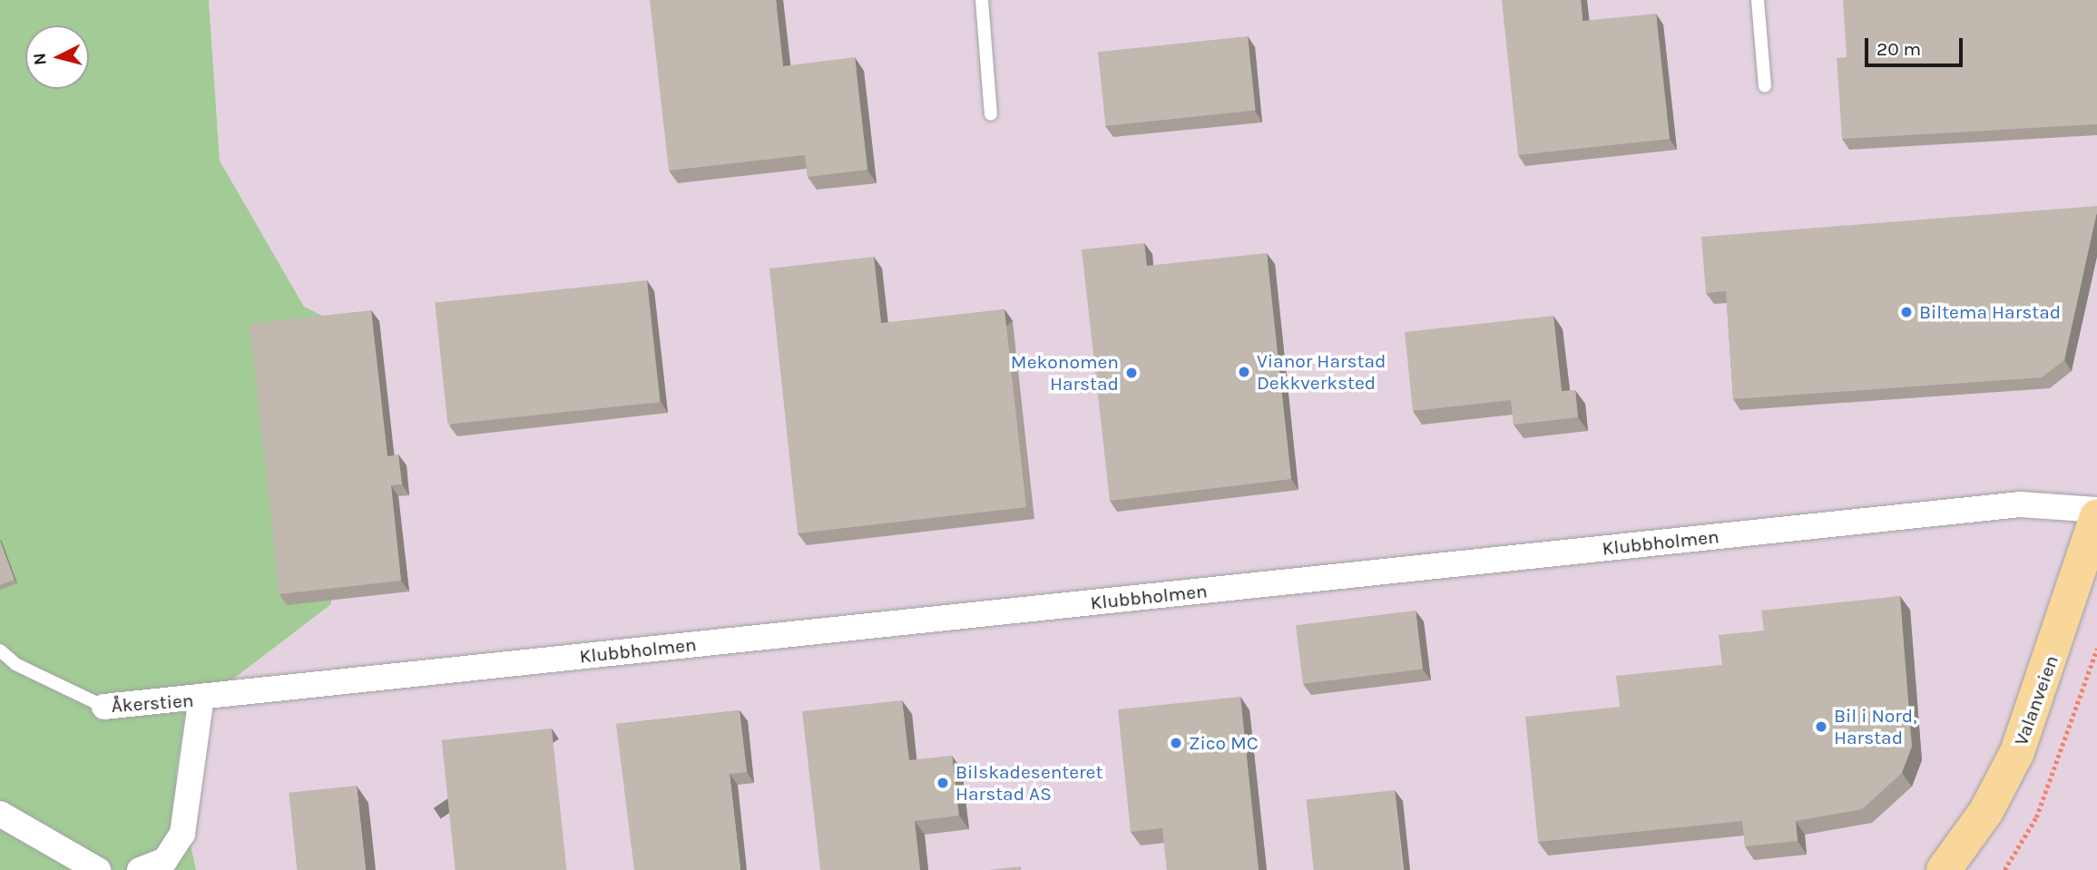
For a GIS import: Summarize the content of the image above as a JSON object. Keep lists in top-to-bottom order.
{
  "streets": {
    "main road": ["Valanveien"],
    "street": ["Klubbholmen", "Åkerstien"]
  },
  "crossings": [
    ["Klubbholmen", "Åkerstien"]
  ],
  "places": [
    "Biltema Harstad",
    "Vianor Harstad Dekkverksted",
    "Mekonomen Harstad",
    "Bil i Nord, Harstad",
    "Zico MC",
    "Bilskadesenteret Harstad AS"
  ],
  "scale_bar": "20 m",
  "north": "left"
}
